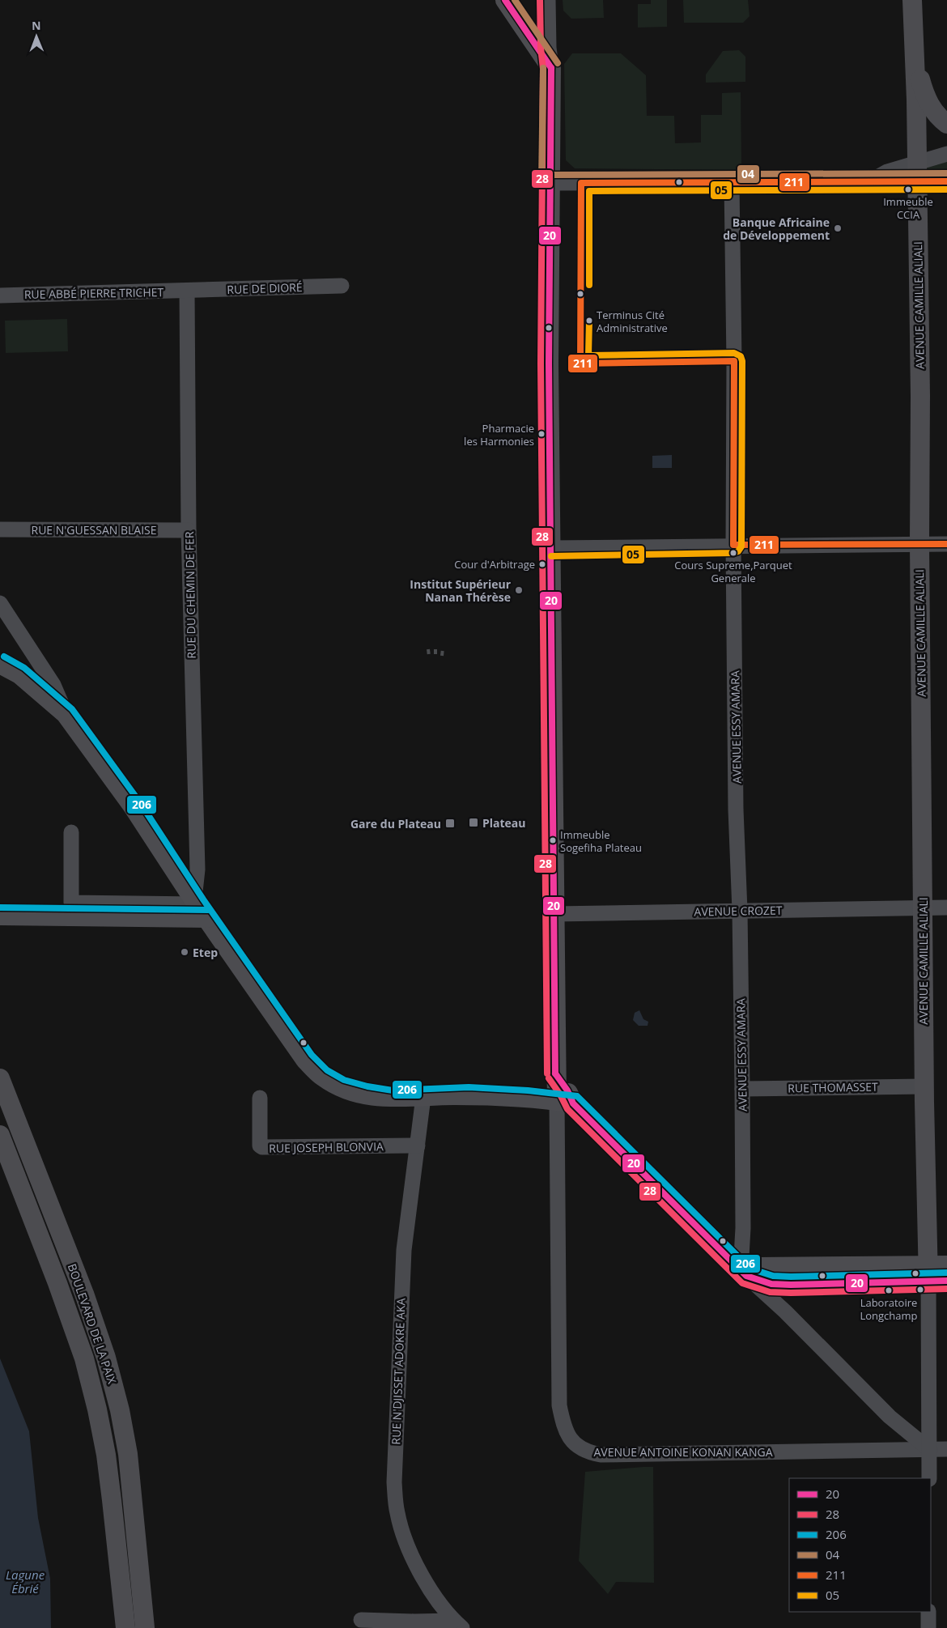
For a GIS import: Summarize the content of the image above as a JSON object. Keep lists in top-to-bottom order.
{
  "streets": {
    "main road": ["AVENUE CAMILLE ALIALI", "BOULEVARD DE LA PAIX"],
    "street": [
      "RUE DE DIORÉ",
      "RUE ABBÉ PIERRE TRICHET",
      "RUE N'GUESSAN BLAISE",
      "RUE DU CHEMIN DE FER",
      "AVENUE ESSY AMARA",
      "AVENUE CROZET",
      "RUE THOMASSET",
      "RUE JOSEPH BLONVIA",
      "RUE N'DJISSET ADOKRE AKA",
      "AVENUE ANTOINE KONAN KANGA"
    ]
  },
  "crossings": [
    ["RUE DE DIORÉ", "RUE ABBÉ PIERRE TRICHET"],
    ["RUE DE DIORÉ", "RUE DU CHEMIN DE FER"],
    ["RUE ABBÉ PIERRE TRICHET", "RUE DU CHEMIN DE FER"],
    ["AVENUE CAMILLE ALIALI", "AVENUE CROZET"],
    ["AVENUE CAMILLE ALIALI", "RUE THOMASSET"],
    ["RUE N'GUESSAN BLAISE", "RUE DU CHEMIN DE FER"],
    ["AVENUE ESSY AMARA", "AVENUE CROZET"],
    ["AVENUE ESSY AMARA", "RUE THOMASSET"],
    ["RUE JOSEPH BLONVIA", "RUE N'DJISSET ADOKRE AKA"]
  ],
  "water": ["Lagune Ébrié"],
  "places": {
    "other": [
      "Immeuble CCIA",
      "Banque Africaine de Développement",
      "Terminus Cité Administrative",
      "Pharmacie les Harmonies",
      "Cours Supreme,Parquet Generale",
      "Cour d'Arbitrage",
      "Institut Supérieur Nanan Thérèse",
      "Immeuble Sogefiha Plateau",
      "Etep",
      "Laboratoire Longchamp"
    ],
    "transit": ["Plateau", "Gare du Plateau"]
  },
  "lines": [
    "transit line 20",
    "transit line 28",
    "transit line 04",
    "transit line 211",
    "transit line 05",
    "transit line 206"
  ],
  "legend": [
    "20",
    "28",
    "206",
    "04",
    "211",
    "05"
  ],
  "north": "top"
}
